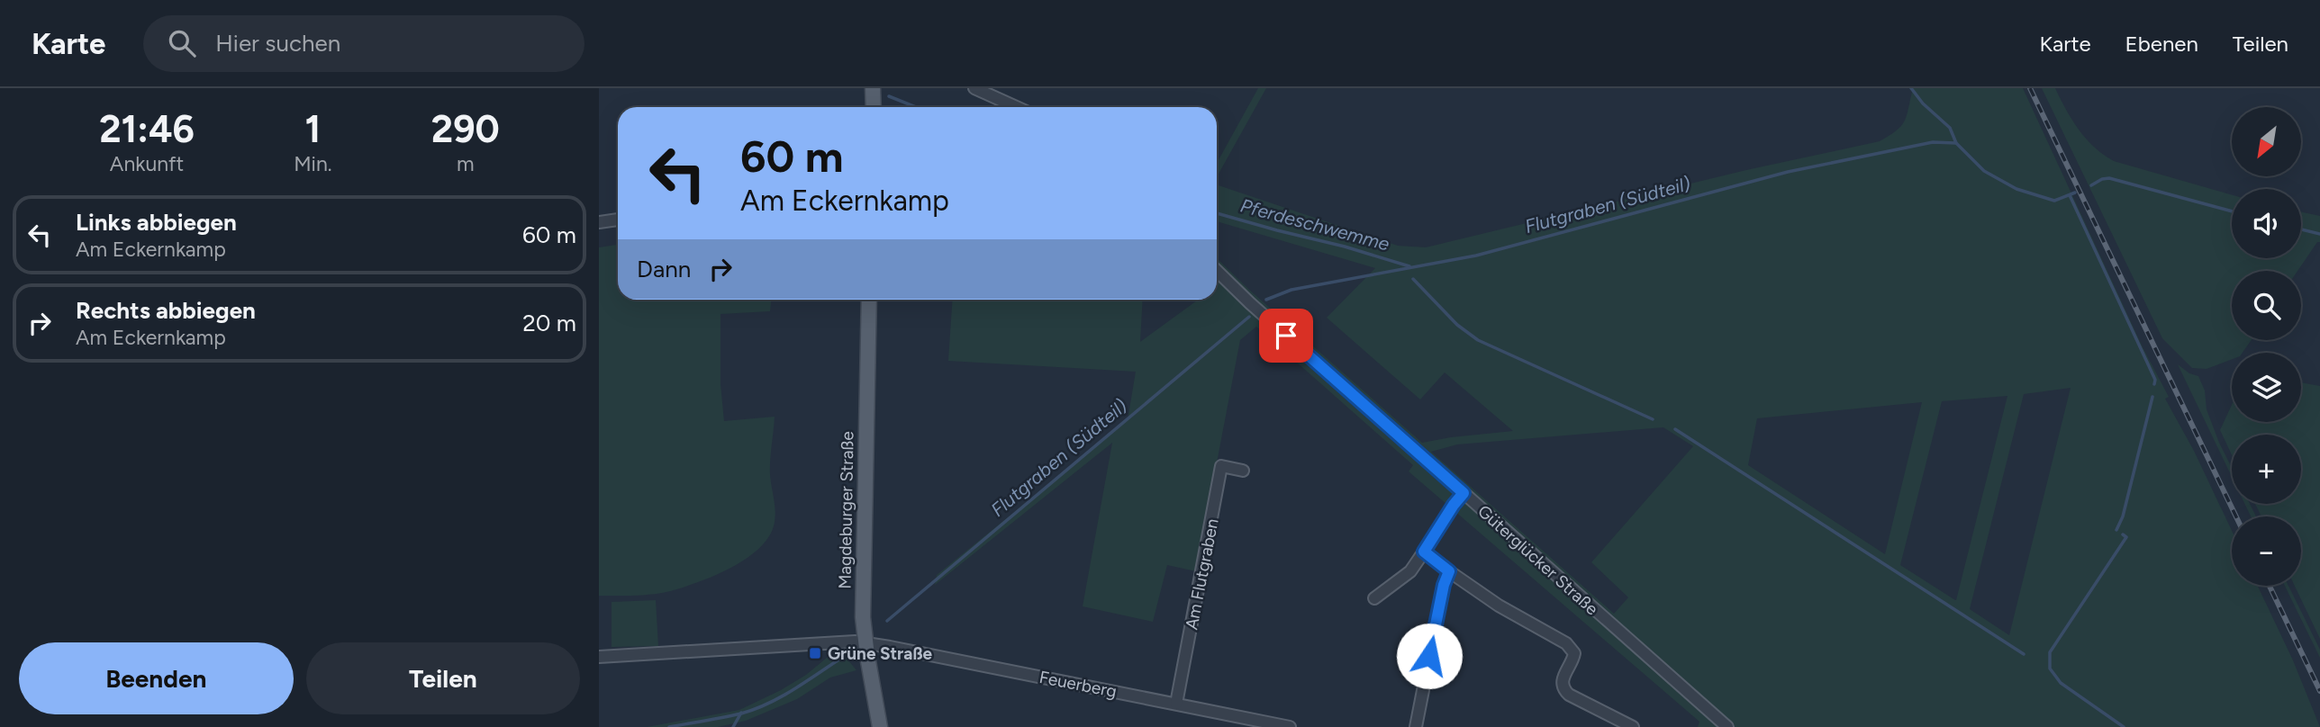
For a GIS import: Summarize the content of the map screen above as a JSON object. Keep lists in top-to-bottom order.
{
  "streets": {
    "main road": ["Magdeburger Straße"],
    "street": ["Güterglücker Straße", "Am Flutgraben", "Feuerberg"]
  },
  "crossings": [
    ["Magdeburger Straße", "Feuerberg"],
    ["Am Flutgraben", "Feuerberg"]
  ],
  "water": ["Flutgraben (Südteil)", "Pferdeschwemme"],
  "places": {
    "transit": ["Grüne Straße"]
  },
  "north": "bottom left",
  "page": {
    "header": "Karte",
    "search": "Hier suchen",
    "nav": ["Karte", "Ebenen", "Teilen"],
    "eta": [
      "21:46",
      "Ankunft",
      "1",
      "Min.",
      "290",
      "m"
    ],
    "map_buttons": ["+", "−"],
    "turn": ["60 m", "Am Eckernkamp"],
    "list": [
      {
        "name": "Links abbiegen",
        "note": "Am Eckernkamp",
        "value": "60 m"
      },
      {
        "name": "Rechts abbiegen",
        "note": "Am Eckernkamp",
        "value": "20 m"
      }
    ],
    "then": "Dann",
    "buttons": ["Beenden", "Teilen"]
  }
}
